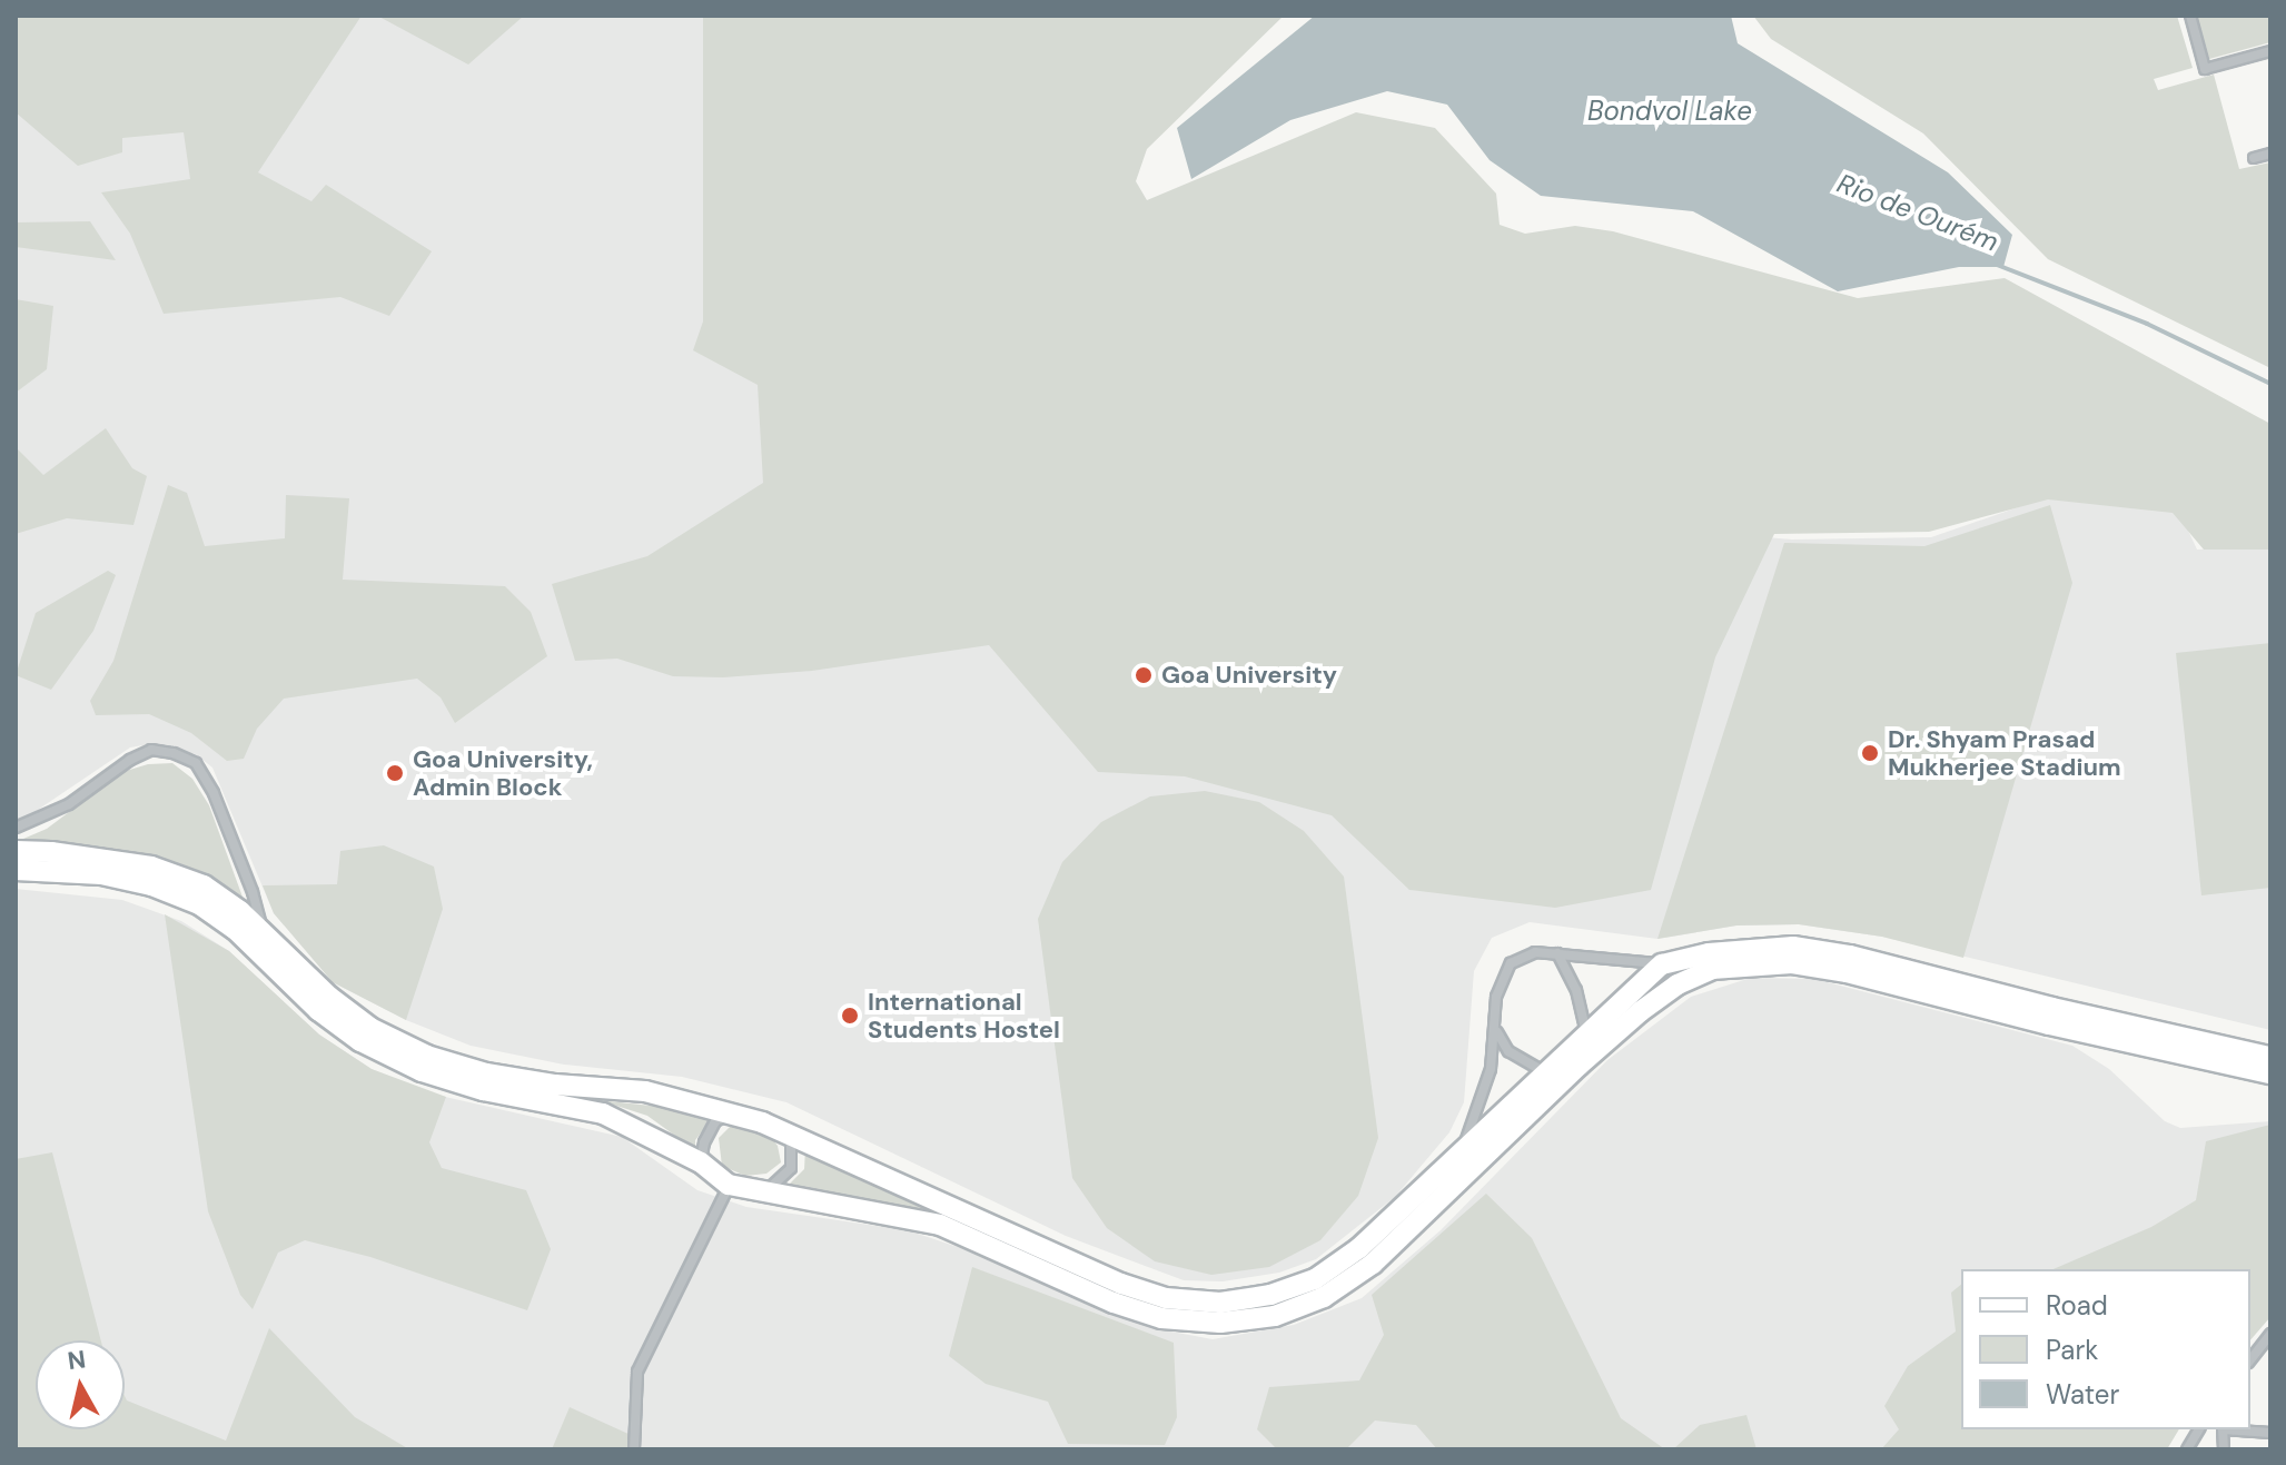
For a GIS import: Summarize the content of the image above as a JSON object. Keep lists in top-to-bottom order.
{
  "water": ["Bondvol Lake", "Rio de Ourém"],
  "places": [
    "Goa University",
    "Dr. Shyam Prasad Mukherjee Stadium",
    "Goa University, Admin Block",
    "International Students Hostel"
  ],
  "legend": ["Road", "Park", "Water"],
  "north": "top"
}
